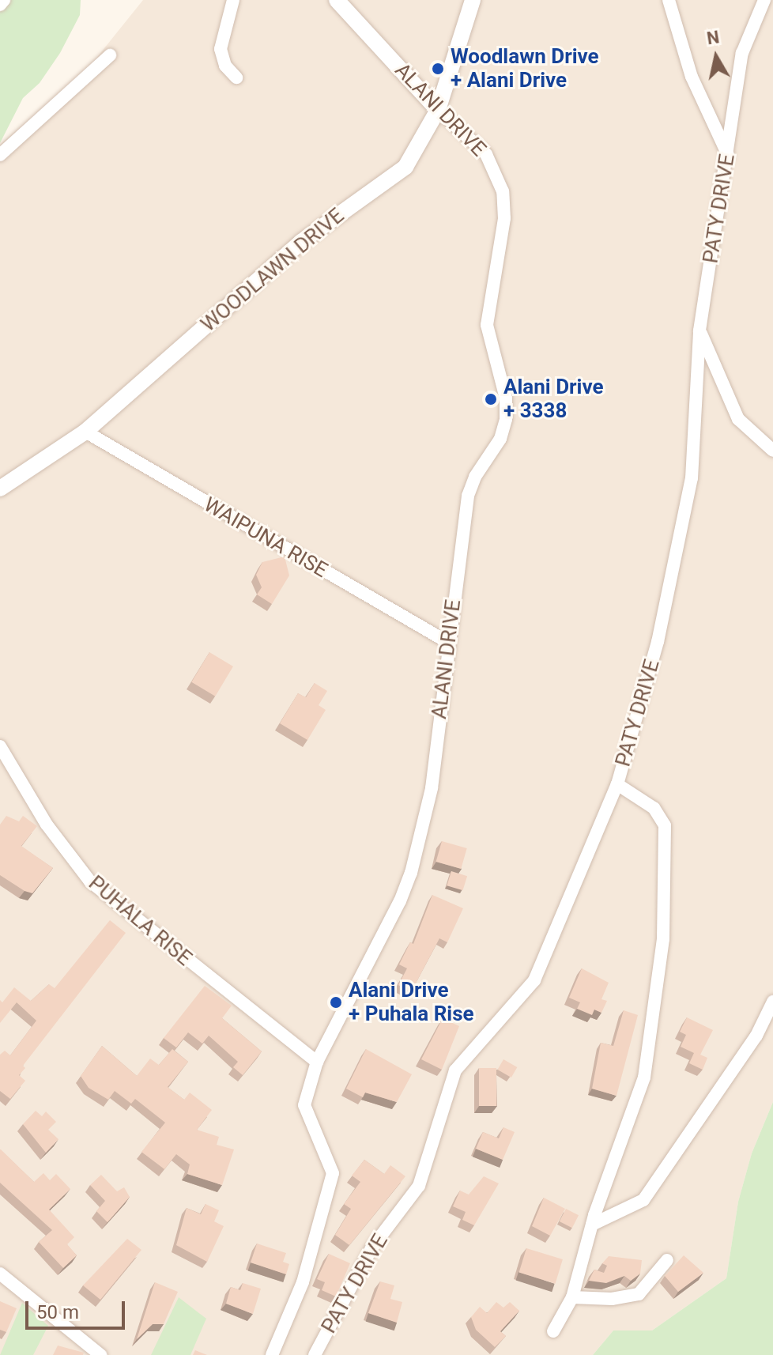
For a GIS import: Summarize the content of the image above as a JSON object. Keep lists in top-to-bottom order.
{
  "streets": {
    "street": [
      "ALANI DRIVE",
      "PATY DRIVE",
      "WOODLAWN DRIVE",
      "WAIPUNA RISE",
      "PUHALA RISE"
    ]
  },
  "crossings": [
    ["ALANI DRIVE", "WOODLAWN DRIVE"],
    ["ALANI DRIVE", "WAIPUNA RISE"],
    ["ALANI DRIVE", "PUHALA RISE"],
    ["WOODLAWN DRIVE", "WAIPUNA RISE"]
  ],
  "places": ["Woodlawn Drive + Alani Drive", "Alani Drive + 3338", "Alani Drive + Puhala Rise"],
  "scale_bar": "50 m",
  "north": "top"
}
